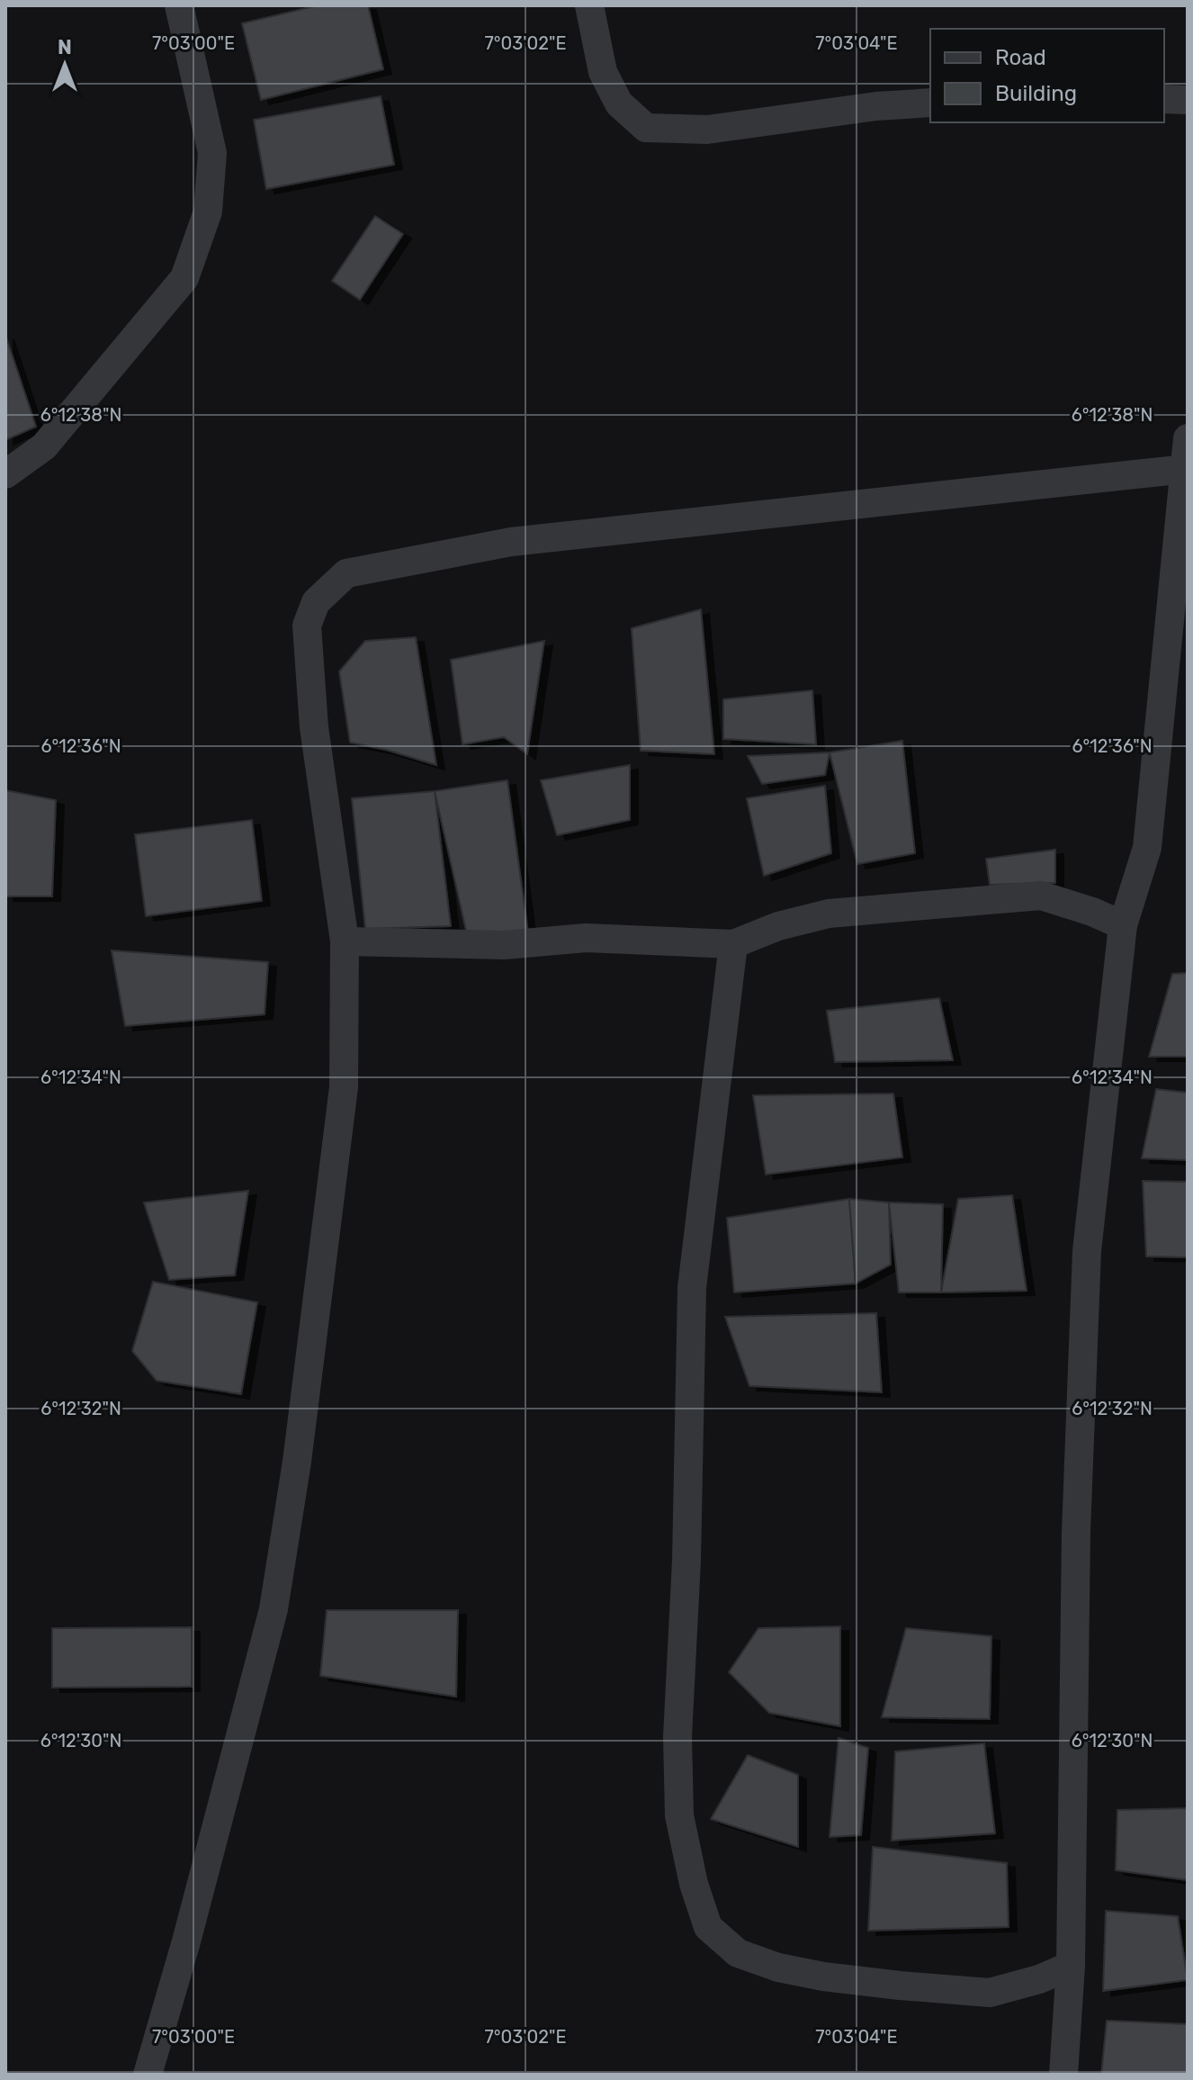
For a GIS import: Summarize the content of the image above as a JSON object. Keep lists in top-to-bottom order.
{
  "legend": ["Road", "Building"],
  "north": "top",
  "coordinates": [
    "7°03'00\"E",
    "7°03'02\"E",
    "7°03'04\"E",
    "6°12'38\"N",
    "6°12'36\"N",
    "6°12'34\"N",
    "6°12'32\"N",
    "6°12'30\"N"
  ]
}
